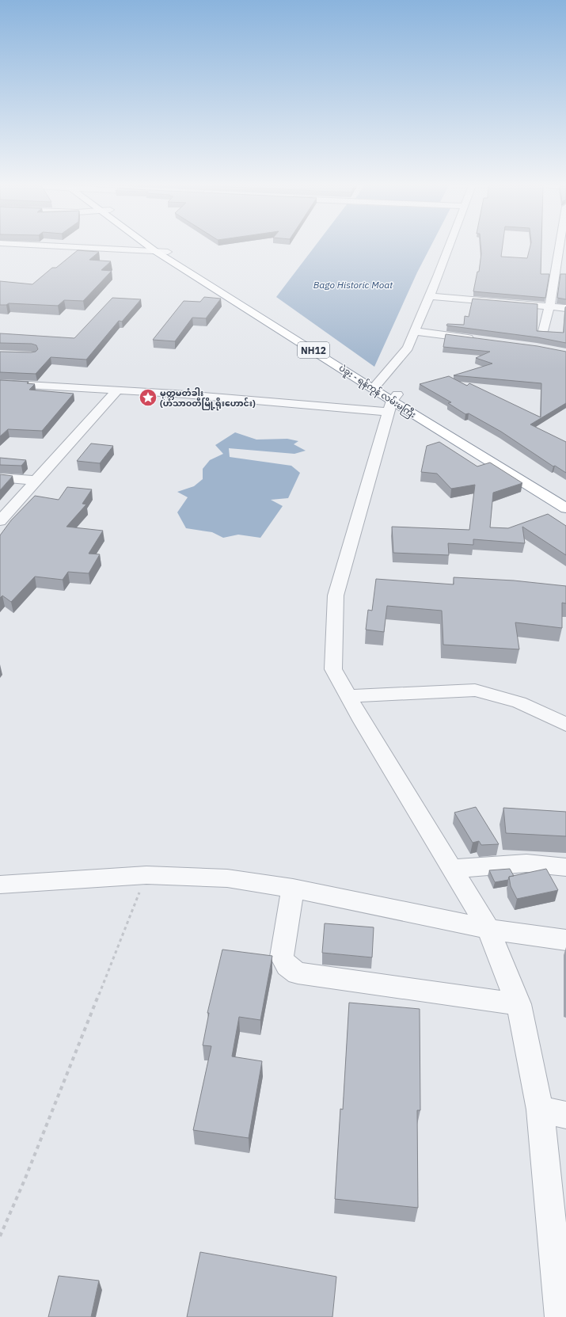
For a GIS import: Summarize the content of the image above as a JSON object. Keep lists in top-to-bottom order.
{
  "streets": {
    "highway": ["NH12", "ပဲခူး - ရန်ကုန် လမ်းမကြီး"]
  },
  "water": ["Bago Historic Moat"],
  "places": {
    "place": ["မုတ္တမတံခါး (ဟံသာဝတီမြို့ရိုးဟောင်း)"]
  }
}
